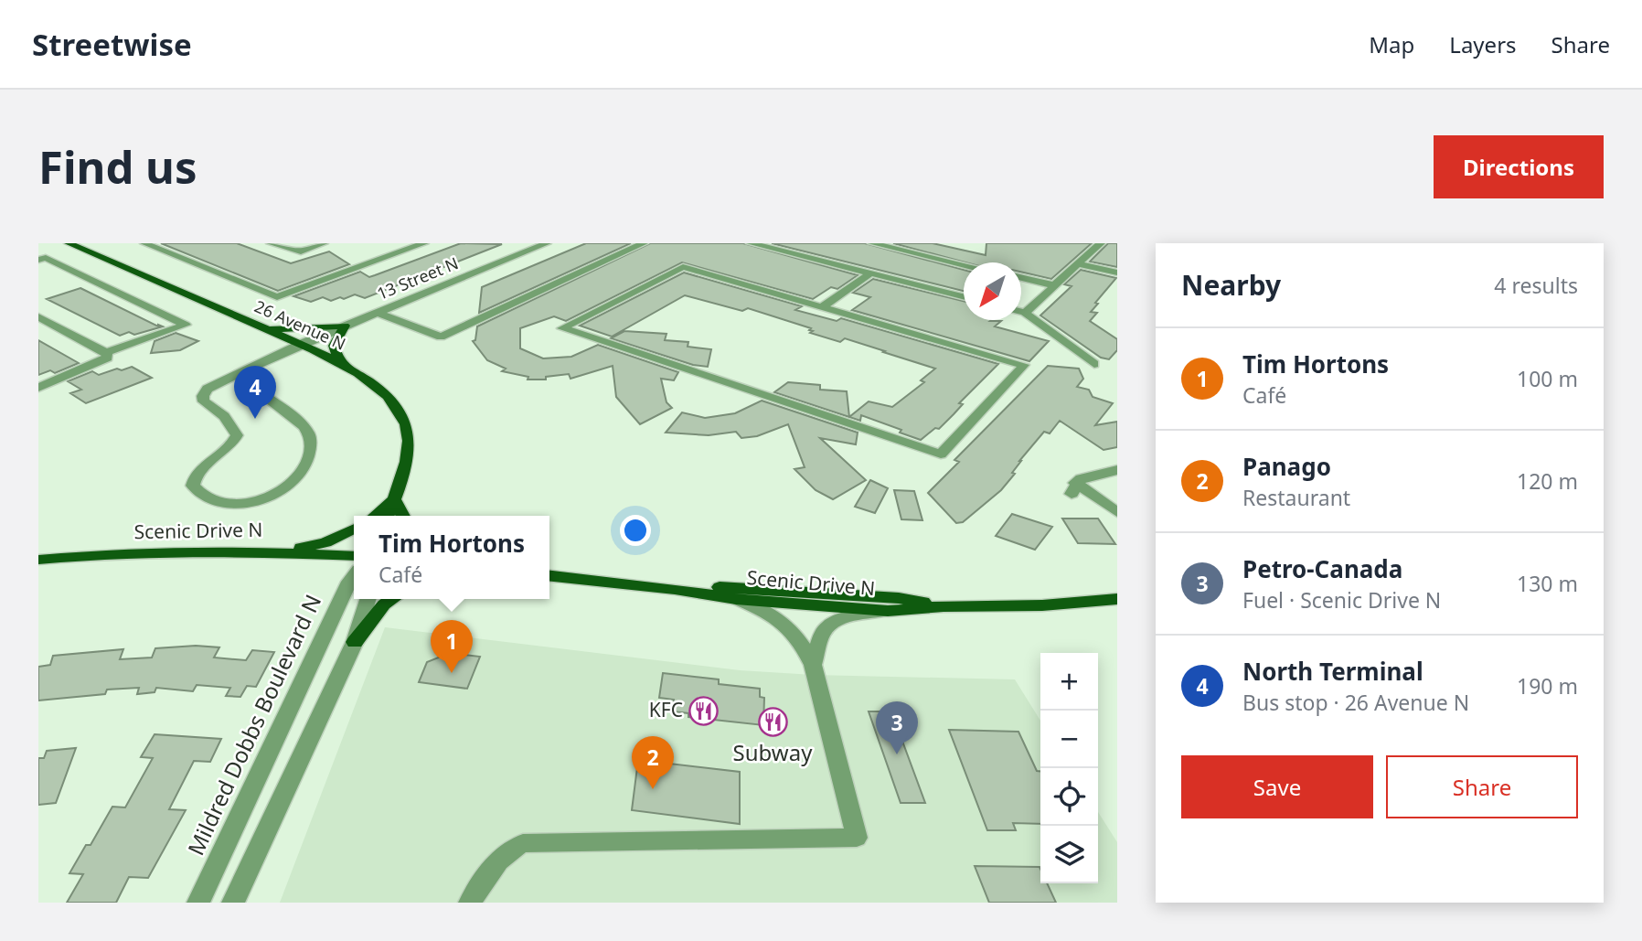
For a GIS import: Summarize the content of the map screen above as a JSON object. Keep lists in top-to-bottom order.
{
  "streets": {
    "main road": ["26 Avenue N", "Scenic Drive N"],
    "street": ["13 Street N", "Mildred Dobbs Boulevard N"]
  },
  "crossings": [
    ["13 Street N", "26 Avenue N"]
  ],
  "places": {
    "restaurant": ["KFC", "Subway"]
  },
  "north": "bottom left",
  "page": {
    "header": "Streetwise",
    "nav": ["Map", "Layers", "Share"],
    "buttons": [
      "Directions",
      ["Save", "Share"]
    ],
    "title": "Find us",
    "heading": ["Nearby", "4 results"],
    "list": [
      {
        "mark": "1",
        "name": "Tim Hortons",
        "note": "Café",
        "value": "100 m"
      },
      {
        "mark": "2",
        "name": "Panago",
        "note": "Restaurant",
        "value": "120 m"
      },
      {
        "mark": "3",
        "name": "Petro-Canada",
        "note": "Fuel · Scenic Drive N",
        "value": "130 m"
      },
      {
        "mark": "4",
        "name": "North Terminal",
        "note": "Bus stop · 26 Avenue N",
        "value": "190 m"
      }
    ],
    "pins": [
      "4",
      "1",
      "3",
      "2"
    ],
    "popup": ["Tim Hortons", "Café"],
    "map_buttons": ["+", "−"]
  }
}
